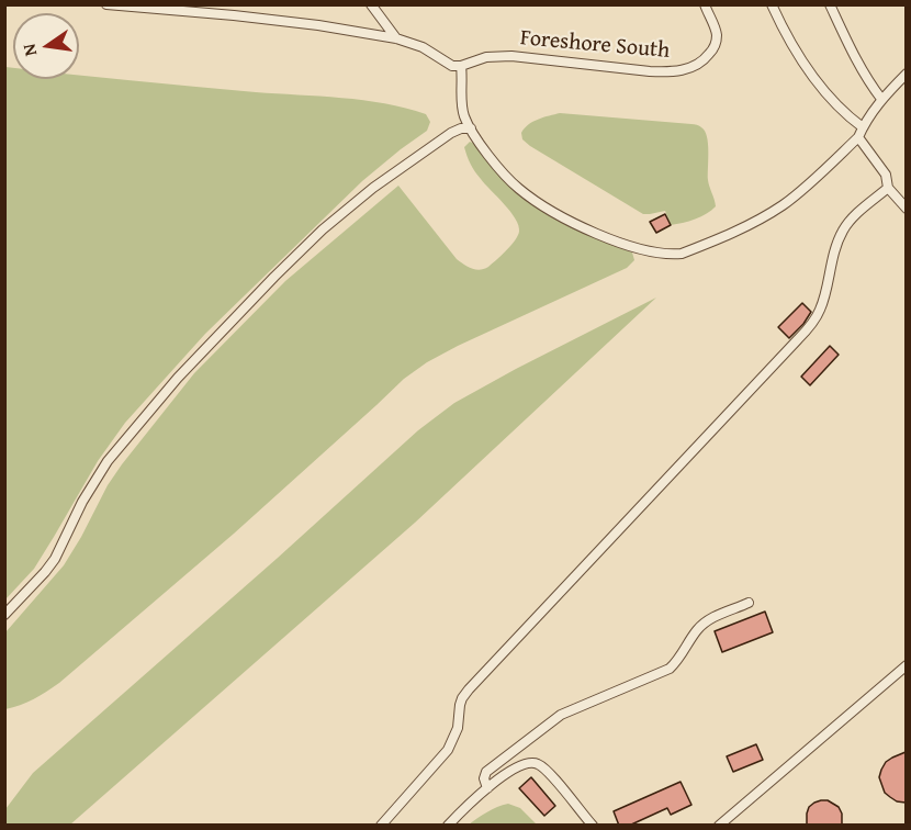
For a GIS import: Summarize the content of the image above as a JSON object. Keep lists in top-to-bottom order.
{
  "streets": {
    "lane": ["Foreshore South"]
  },
  "north": "left"
}
